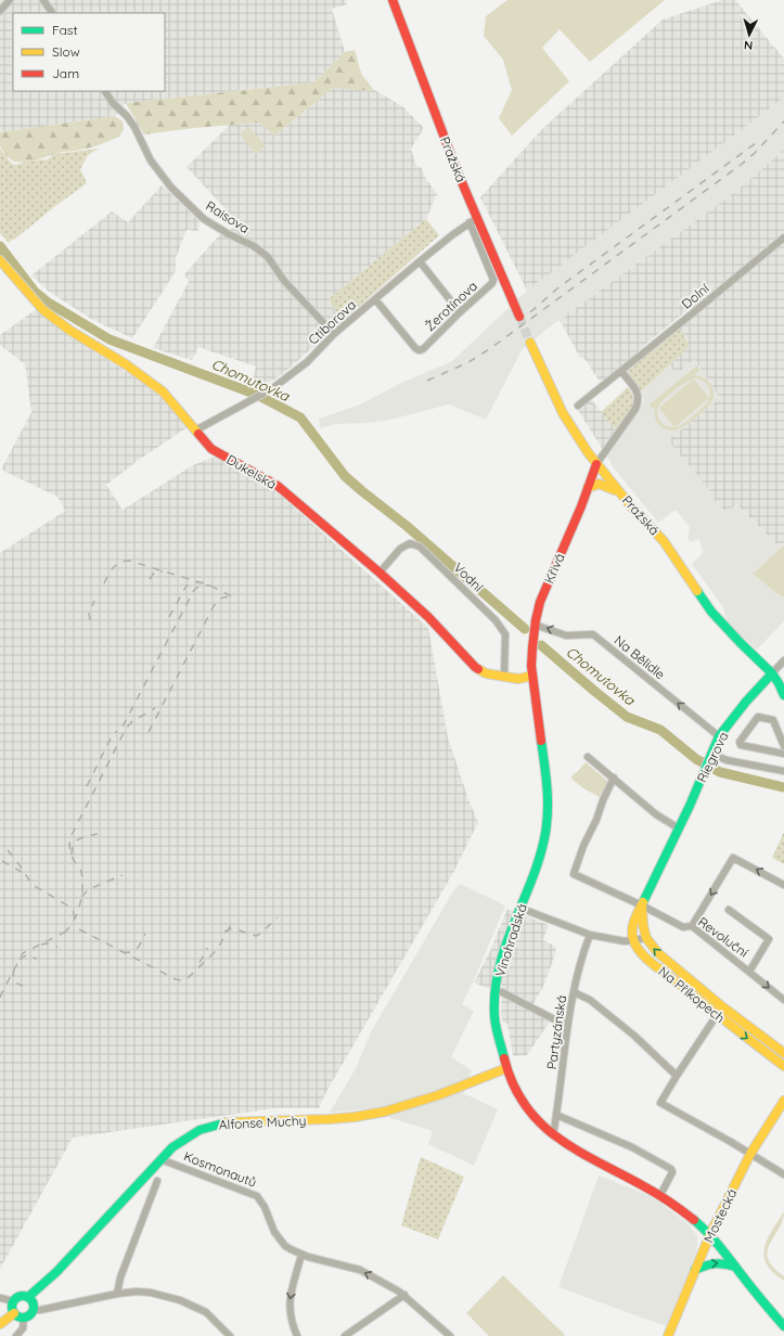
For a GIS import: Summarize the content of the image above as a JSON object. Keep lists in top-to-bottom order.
{
  "streets": {
    "street": [
      "Pražská",
      "Raisova",
      "Dolní",
      "Žerotínova",
      "Ctiborova",
      "Dukelská",
      "Křivá",
      "Vodní",
      "Na Bělidle",
      "Riegrova",
      "Revoluční",
      "Vinohradská",
      "Na Příkopech",
      "Partyzánská",
      "Alfonse Muchy",
      "Kosmonautů",
      "Mostecká"
    ]
  },
  "crossings": [
    ["Pražská", "Žerotínova"],
    ["Pražská", "Ctiborova"],
    ["Pražská", "Křivá"],
    ["Pražská", "Riegrova"],
    ["Raisova", "Ctiborova"],
    ["Žerotínova", "Ctiborova"],
    ["Ctiborova", "Dukelská"],
    ["Dukelská", "Křivá"],
    ["Dukelská", "Vodní"],
    ["Dukelská", "Vinohradská"],
    ["Křivá", "Na Bělidle"],
    ["Křivá", "Vinohradská"],
    ["Na Bělidle", "Riegrova"],
    ["Riegrova", "Na Příkopech"],
    ["Revoluční", "Na Příkopech"],
    ["Vinohradská", "Partyzánská"],
    ["Vinohradská", "Alfonse Muchy"],
    ["Vinohradská", "Mostecká"],
    ["Alfonse Muchy", "Kosmonautů"]
  ],
  "one_way": ["Na Bělidle"],
  "water": ["Chomutovka"],
  "legend": ["Fast", "Slow", "Jam"],
  "north": "bottom"
}
